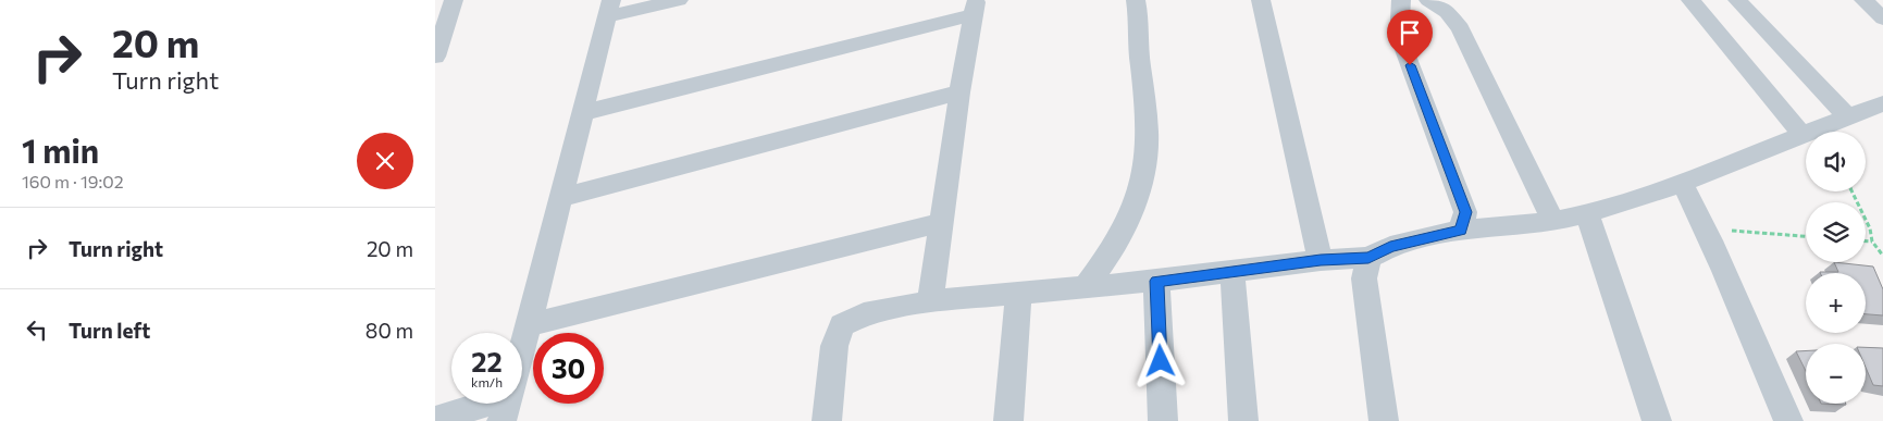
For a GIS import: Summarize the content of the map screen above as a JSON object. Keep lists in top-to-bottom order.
{
  "page": {
    "turn": ["20 m", "Turn right"],
    "heading": ["1 min", "160 m · 19:02"],
    "map_buttons": ["+", "−"],
    "list": [
      {
        "name": "Turn right",
        "value": "20 m"
      },
      {
        "name": "Turn left",
        "value": "80 m"
      }
    ],
    "speed": "22 km/h",
    "limit": "30"
  }
}
